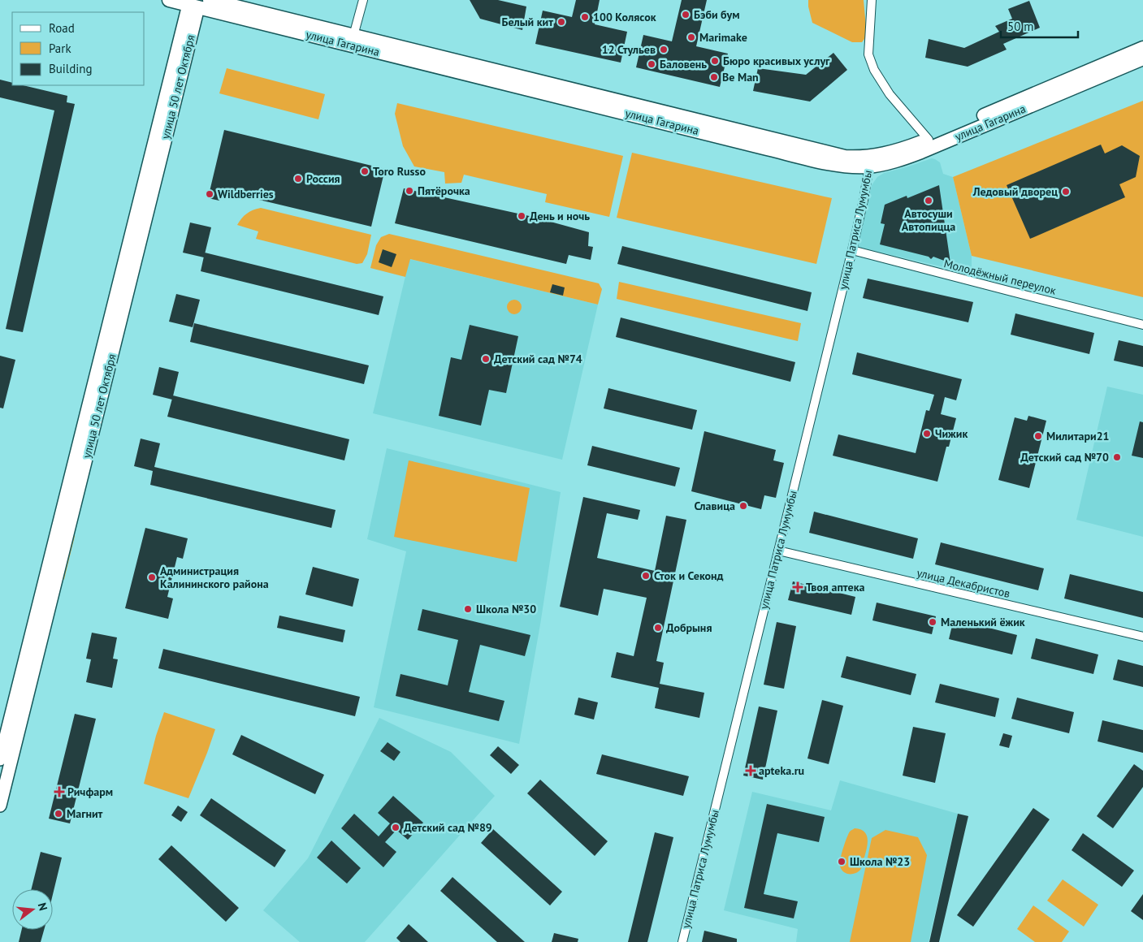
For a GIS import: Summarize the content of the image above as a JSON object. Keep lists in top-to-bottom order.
{
  "streets": {
    "main road": ["улица Гагарина"],
    "street": [
      "улица 50 лет Октября",
      "улица Патриса Лумумбы",
      "Молодёжный переулок",
      "улица Декабристов"
    ]
  },
  "crossings": [
    ["улица Гагарина", "улица 50 лет Октября"],
    ["улица Гагарина", "улица Патриса Лумумбы"],
    ["улица Патриса Лумумбы", "Молодёжный переулок"],
    ["улица Патриса Лумумбы", "улица Декабристов"]
  ],
  "places": {
    "other": [
      "Бэби бум",
      "100 Колясок",
      "Белый кит",
      "Marimake",
      "12 Стульев",
      "Бюро красивых услуг",
      "Баловень",
      "Be Man",
      "Toro Russo",
      "Россия",
      "Пятёрочка",
      "Ледовый дворец",
      "Wildberries",
      "Автосуши Автопицца",
      "День и ночь",
      "Детский сад №74",
      "Чижик",
      "Милитари21",
      "Детский сад №70",
      "Славица",
      "Сток и Секонд",
      "Администрация Калининского района",
      "Школа №30",
      "Маленький ёжик",
      "Добрыня",
      "Магнит",
      "Детский сад №89",
      "Школа №23"
    ],
    "health": ["Твоя аптека", "apteka.ru", "Ричфарм"]
  },
  "legend": ["Road", "Park", "Building"],
  "scale_bar": "50 m",
  "north": "right"
}
